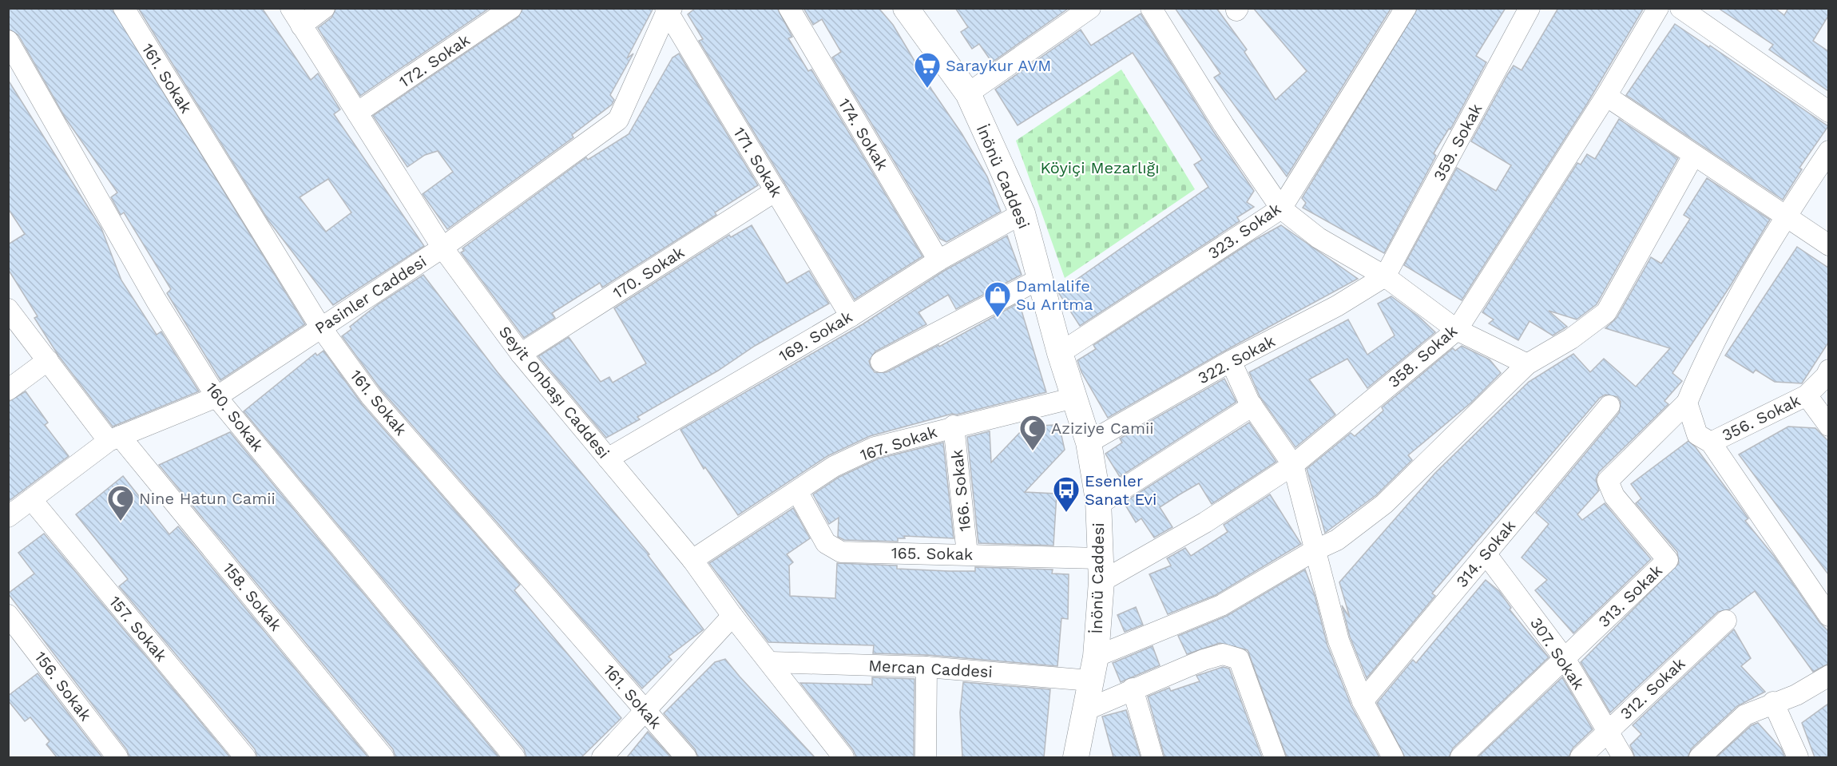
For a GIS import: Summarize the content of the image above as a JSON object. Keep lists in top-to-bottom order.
{
  "streets": {
    "main road": ["İnönü Caddesi"],
    "street": [
      "172. Sokak",
      "161. Sokak",
      "174. Sokak",
      "359. Sokak",
      "171. Sokak",
      "323. Sokak",
      "170. Sokak",
      "Pasinler Caddesi",
      "169. Sokak",
      "358. Sokak",
      "322. Sokak",
      "Seyit Onbaşı Caddesi",
      "160. Sokak",
      "356. Sokak",
      "167. Sokak",
      "166. Sokak",
      "165. Sokak",
      "314. Sokak",
      "313. Sokak",
      "158. Sokak",
      "157. Sokak",
      "307. Sokak",
      "Mercan Caddesi",
      "156. Sokak",
      "312. Sokak"
    ]
  },
  "crossings": [
    ["172. Sokak", "Seyit Onbaşı Caddesi"],
    ["161. Sokak", "Pasinler Caddesi"],
    ["174. Sokak", "169. Sokak"],
    ["359. Sokak", "322. Sokak"],
    ["171. Sokak", "170. Sokak"],
    ["171. Sokak", "Pasinler Caddesi"],
    ["171. Sokak", "169. Sokak"],
    ["İnönü Caddesi", "323. Sokak"],
    ["İnönü Caddesi", "169. Sokak"],
    ["İnönü Caddesi", "358. Sokak"],
    ["İnönü Caddesi", "322. Sokak"],
    ["İnönü Caddesi", "167. Sokak"],
    ["İnönü Caddesi", "165. Sokak"],
    ["İnönü Caddesi", "Mercan Caddesi"],
    ["170. Sokak", "Seyit Onbaşı Caddesi"],
    ["Pasinler Caddesi", "Seyit Onbaşı Caddesi"],
    ["Pasinler Caddesi", "160. Sokak"],
    ["Pasinler Caddesi", "158. Sokak"],
    ["Pasinler Caddesi", "157. Sokak"],
    ["169. Sokak", "Seyit Onbaşı Caddesi"],
    ["358. Sokak", "165. Sokak"],
    ["Seyit Onbaşı Caddesi", "167. Sokak"],
    ["Seyit Onbaşı Caddesi", "Mercan Caddesi"],
    ["167. Sokak", "166. Sokak"],
    ["167. Sokak", "165. Sokak"],
    ["166. Sokak", "165. Sokak"],
    ["314. Sokak", "307. Sokak"],
    ["313. Sokak", "307. Sokak"],
    ["307. Sokak", "312. Sokak"]
  ],
  "parks": ["Köyiçi Mezarlığı"],
  "places": {
    "supermarket": ["Saraykur AVM"],
    "shop": ["Damlalife Su Arıtma"],
    "mosque": ["Aziziye Camii", "Nine Hatun Camii"],
    "bus stop": ["Esenler Sanat Evi"]
  }
}
